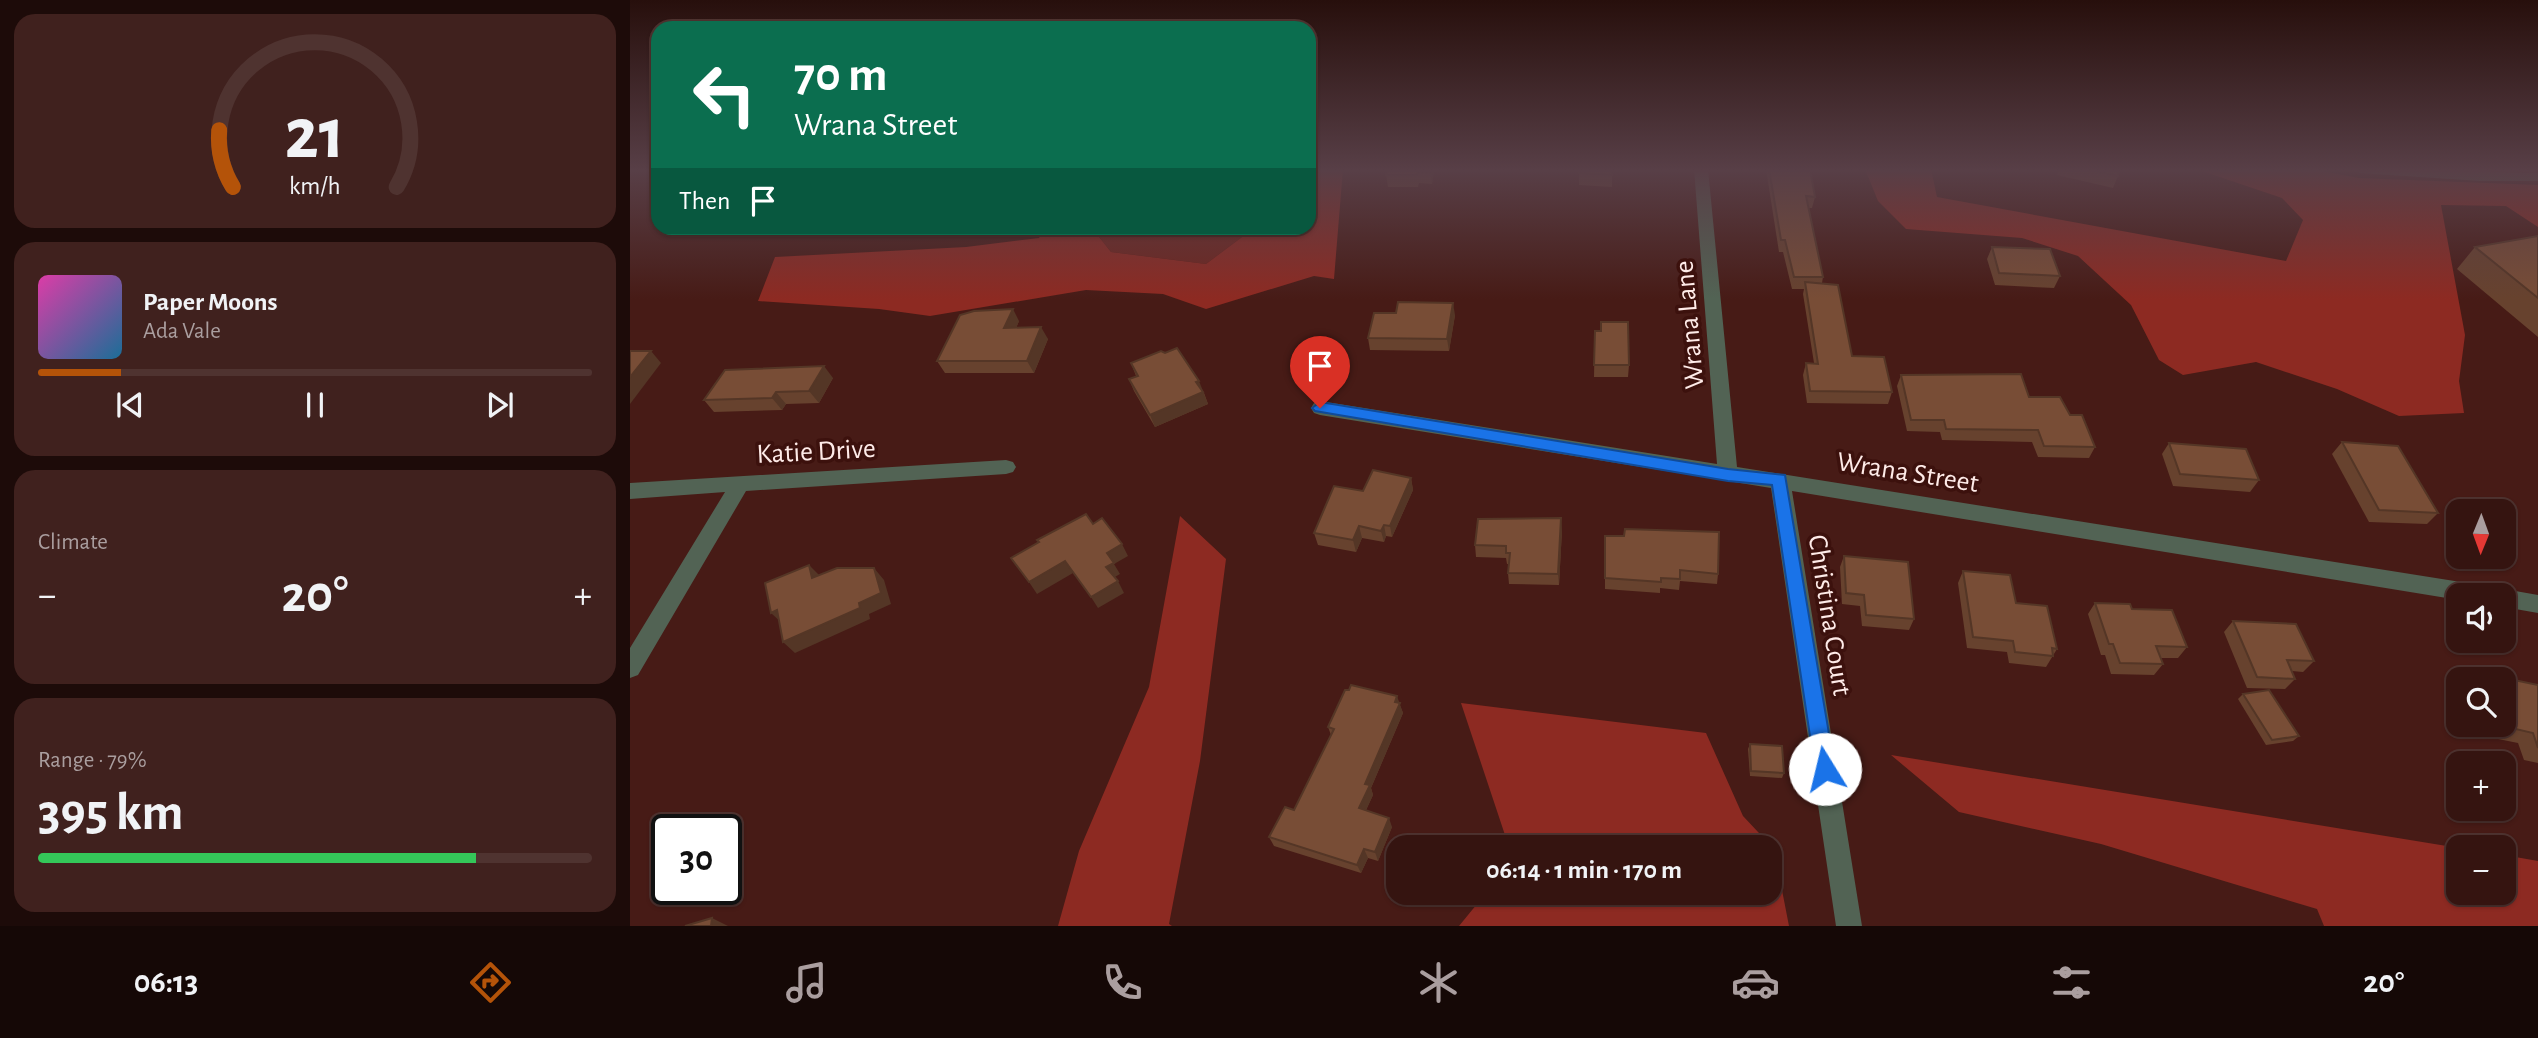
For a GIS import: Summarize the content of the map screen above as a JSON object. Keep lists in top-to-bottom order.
{
  "streets": {
    "street": [
      "Wrana Lane",
      "Katie Drive",
      "Wrana Street",
      "Christina Court"
    ]
  },
  "crossings": [
    ["Wrana Lane", "Wrana Street"],
    ["Wrana Street", "Christina Court"]
  ],
  "north": "bottom",
  "page": {
    "turn": ["70 m", "Wrana Street"],
    "then": "Then",
    "song": ["Paper Moons", "Ada Vale"],
    "tile": [
      "Climate",
      ["Range · 79%", "395 km"]
    ],
    "map_buttons": ["+", "−"],
    "heat": ["−", "20°", "+"],
    "limit": "30",
    "trip": "06:14 · 1 min · 170 m",
    "tabs": ["06:13", "20°"],
    "gauge": ["21", "km/h"]
  }
}
